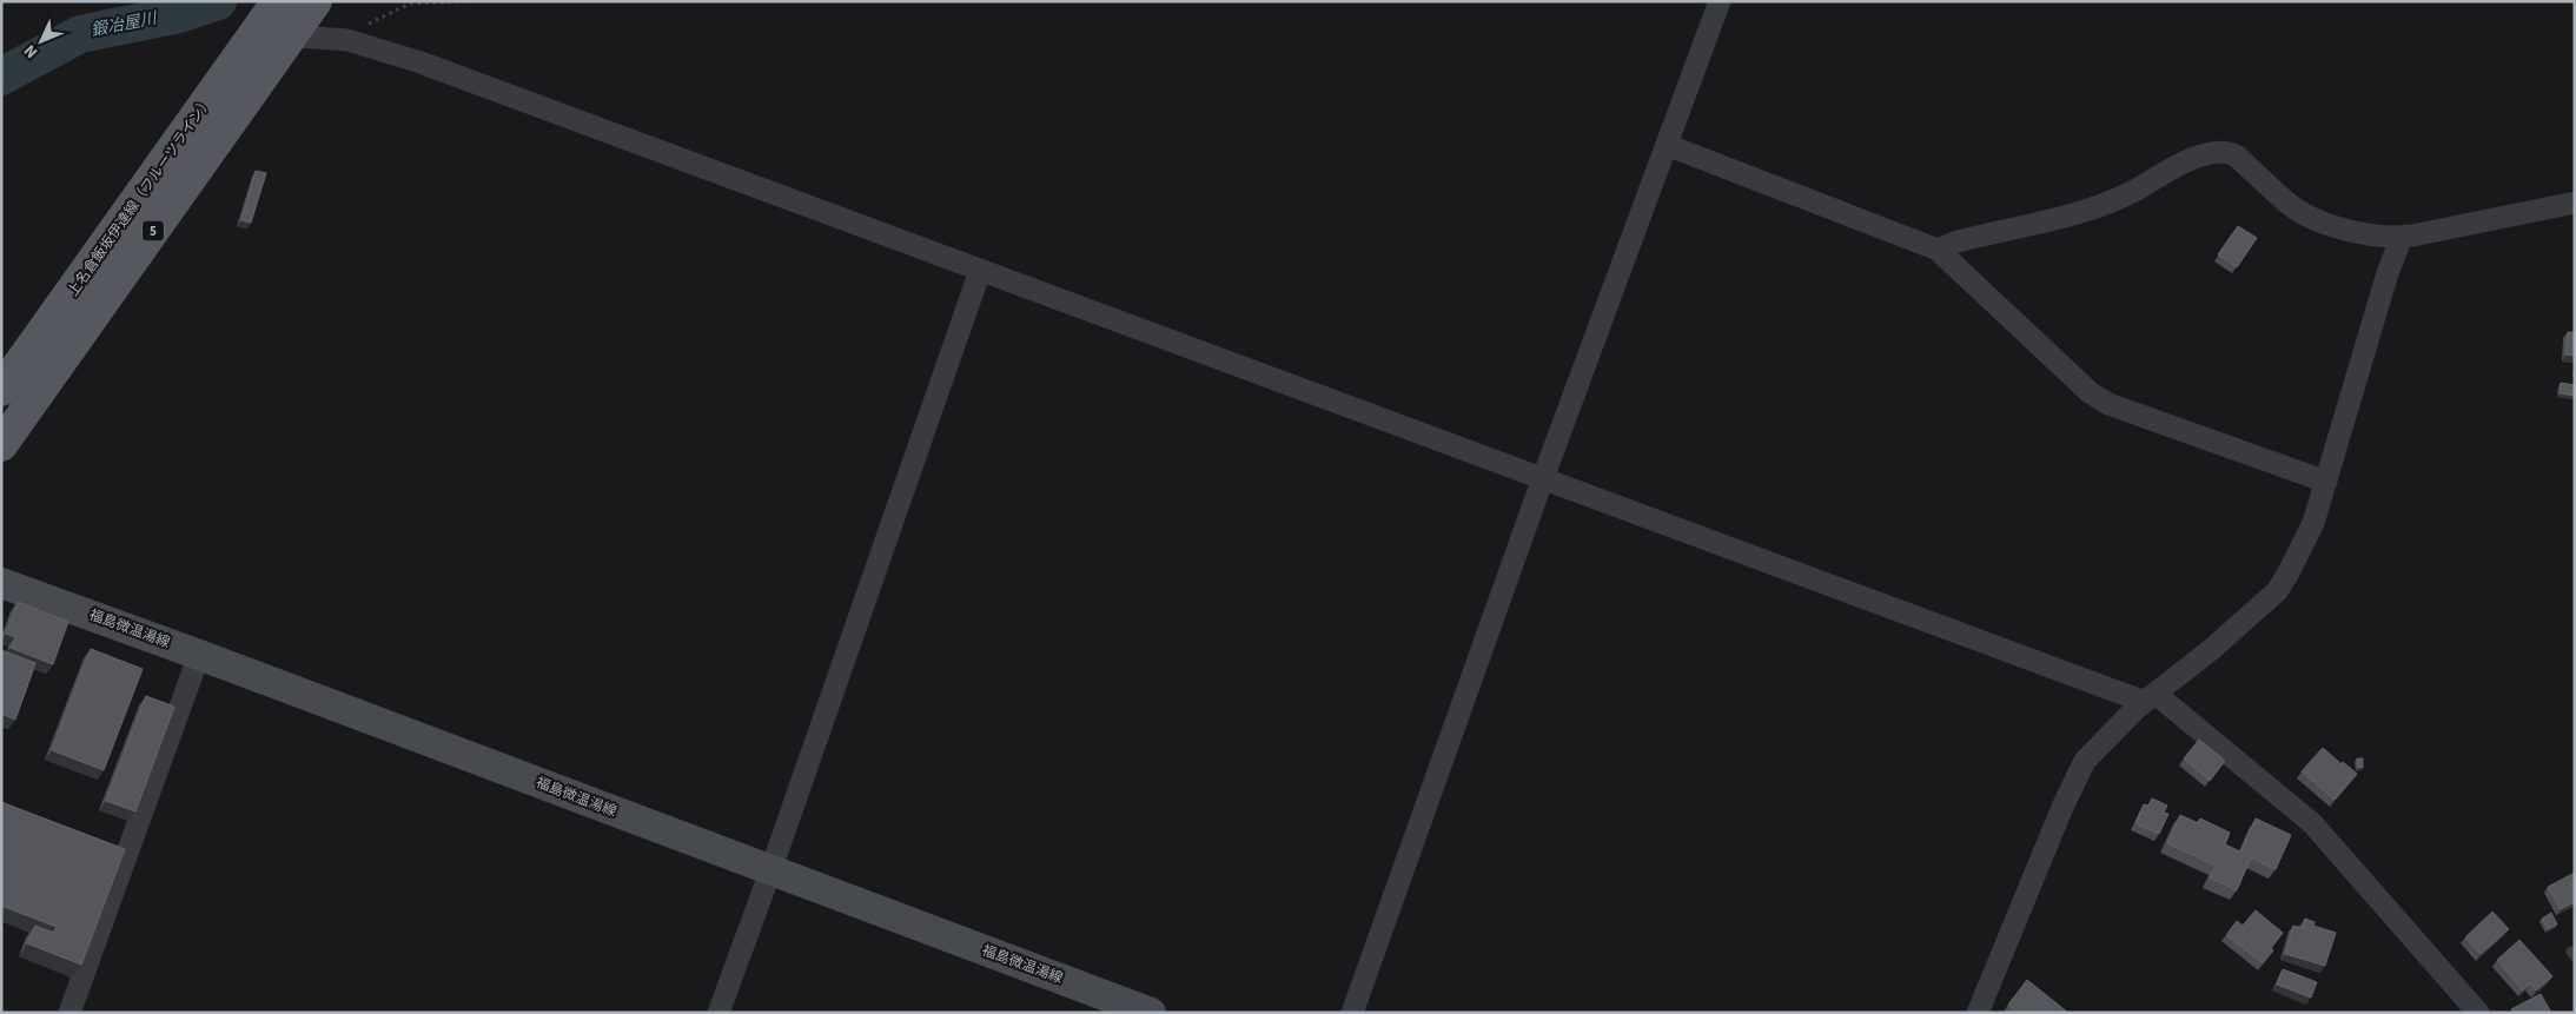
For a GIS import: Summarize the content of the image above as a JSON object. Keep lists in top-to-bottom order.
{
  "streets": {
    "main road": ["上名倉飯坂伊達線（フルーツライン）", "5", "福島微温湯線"]
  },
  "water": ["鍛冶屋川"],
  "north": "bottom left"
}
